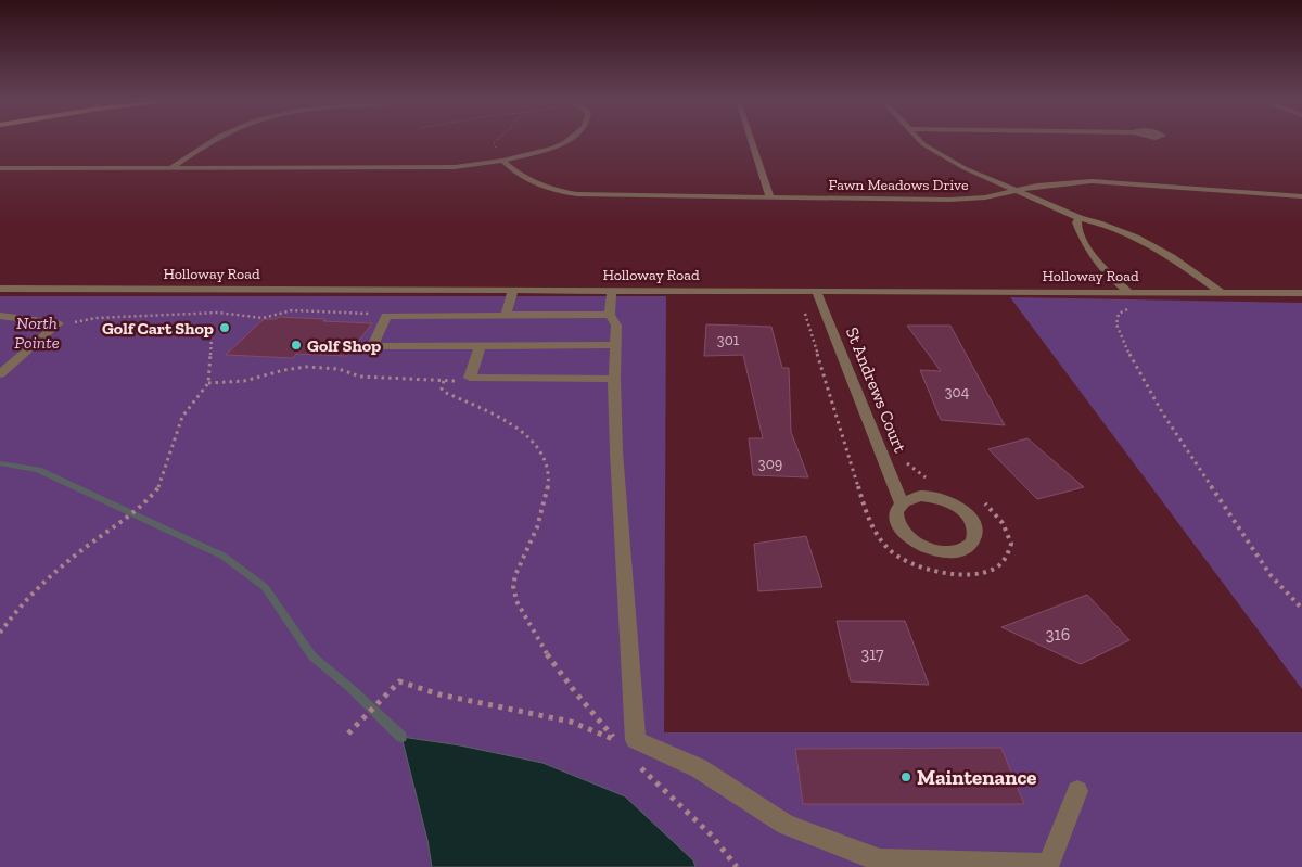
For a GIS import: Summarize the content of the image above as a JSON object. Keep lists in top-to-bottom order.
{
  "streets": {
    "street": ["Fawn Meadows Drive", "Holloway Road", "St Andrews Court"]
  },
  "crossings": [
    ["Holloway Road", "St Andrews Court"]
  ],
  "parks": ["North Pointe"],
  "places": ["Golf Cart Shop", "Golf Shop", "Maintenance"],
  "house_numbers": [
    "301",
    "304",
    "309",
    "316",
    "317"
  ]
}
